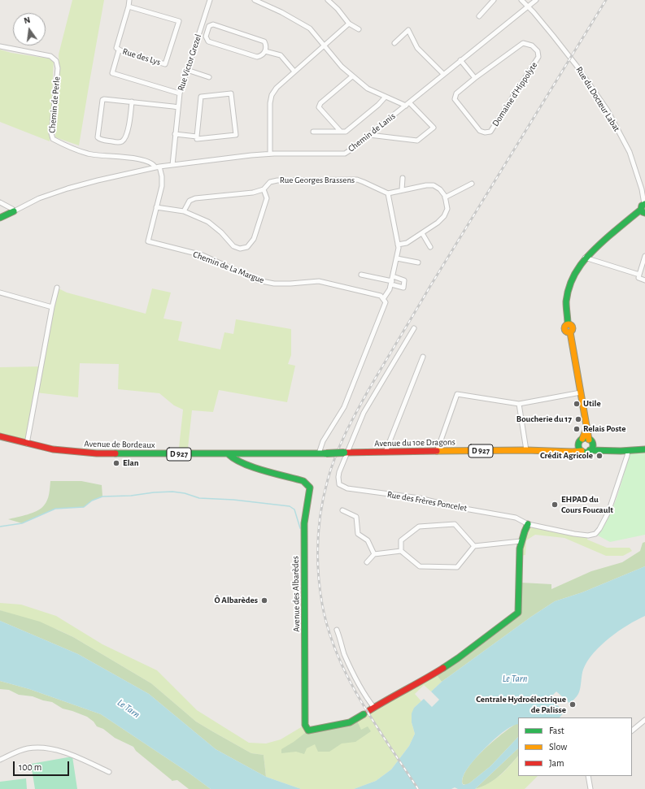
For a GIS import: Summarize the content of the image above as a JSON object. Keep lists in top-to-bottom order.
{
  "streets": {
    "street": [
      "Rue des Lys",
      "Rue Victor Grezel",
      "Domaine d'Hippolyte",
      "Rue du Docteur Labat",
      "Chemin de Perle",
      "Chemin de Lanis",
      "Rue Georges Brassens",
      "Chemin de La Margue",
      "Avenue du 10e Dragons",
      "Avenue de Bordeaux",
      "D 927",
      "Rue des Frères Poncelet",
      "Avenue des Albarèdes"
    ]
  },
  "crossings": [
    ["Rue des Lys", "Rue Victor Grezel"],
    ["Rue Victor Grezel", "Chemin de Lanis"],
    ["Rue du Docteur Labat", "Chemin de Lanis"],
    ["Chemin de Perle", "Chemin de Lanis"],
    ["Chemin de Perle", "Chemin de La Margue"],
    ["Chemin de Lanis", "Chemin de La Margue"],
    ["Avenue du 10e Dragons", "Avenue de Bordeaux"],
    ["Avenue du 10e Dragons", "Rue des Frères Poncelet"],
    ["Avenue de Bordeaux", "Avenue des Albarèdes"],
    ["Rue des Frères Poncelet", "Avenue des Albarèdes"]
  ],
  "water": ["Le Tarn"],
  "places": [
    "Utile",
    "Boucherie du 17",
    "Relais Poste",
    "Crédit Agricole",
    "Elan",
    "EHPAD du Cours Foucault",
    "Ô Albarèdes",
    "Centrale Hydroélectrique de Palisse"
  ],
  "legend": ["Fast", "Slow", "Jam"],
  "scale_bar": "100 m",
  "north": "top"
}
